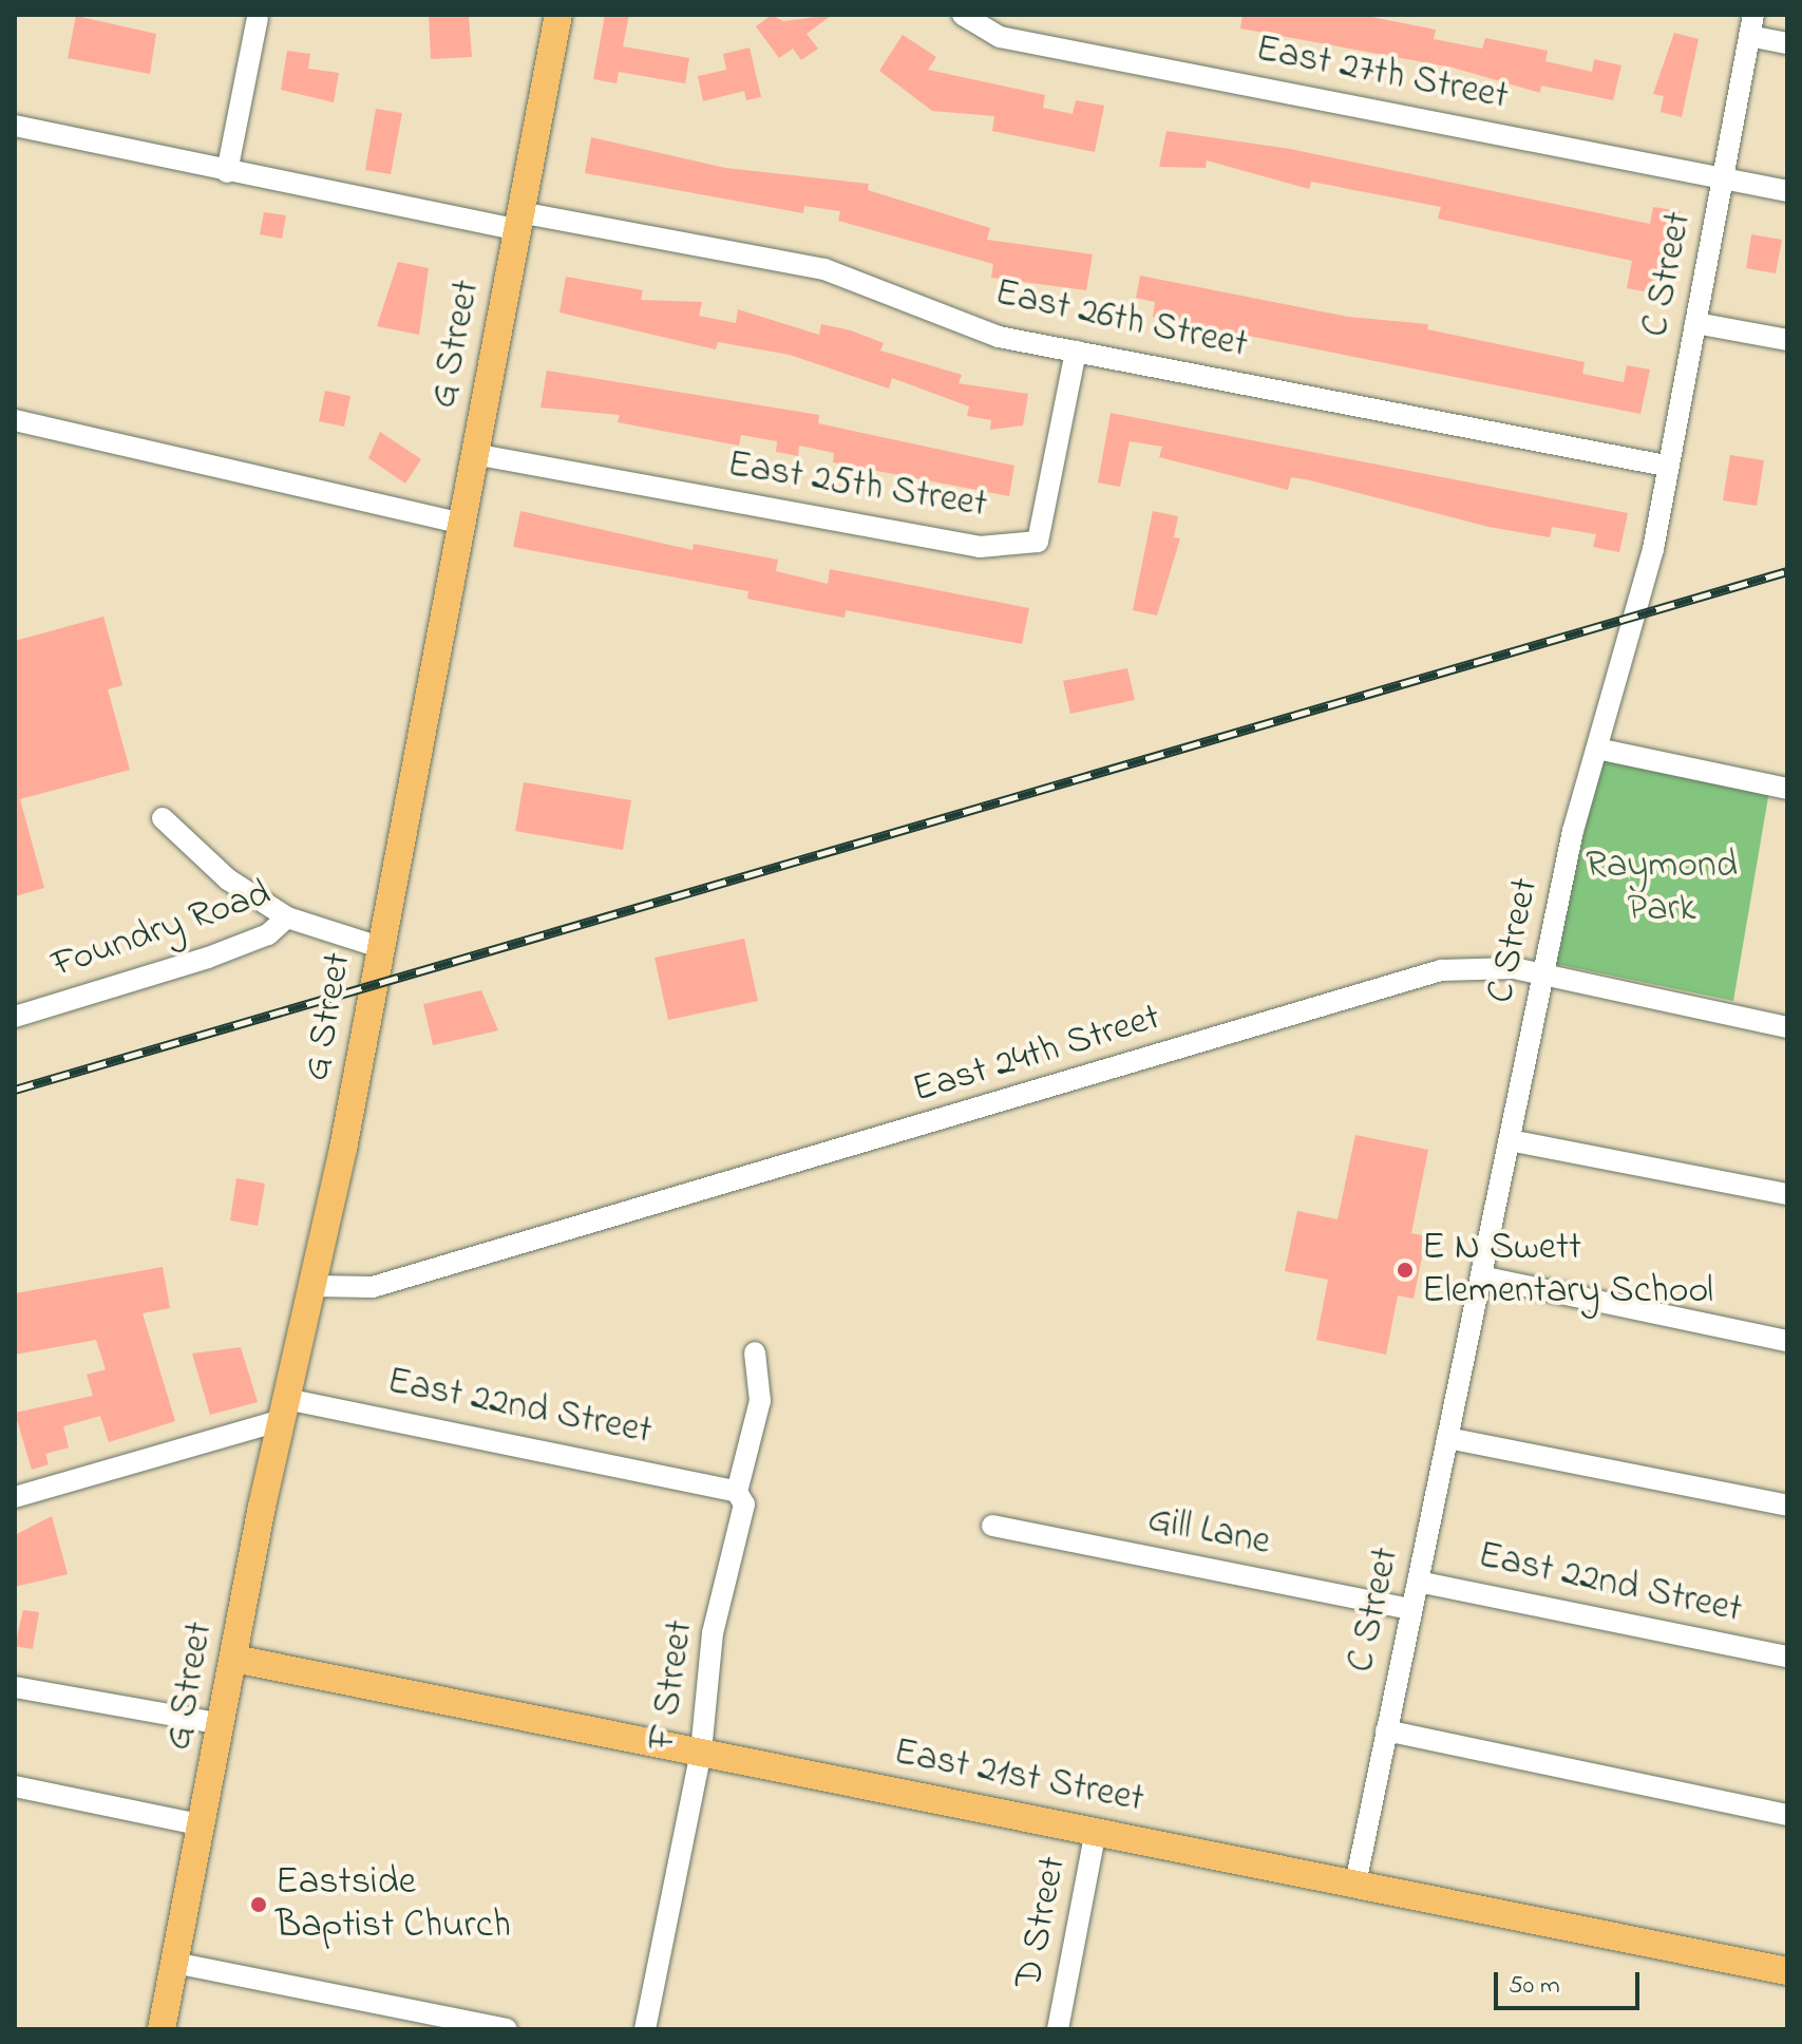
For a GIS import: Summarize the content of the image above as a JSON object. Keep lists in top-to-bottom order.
{
  "streets": {
    "main road": ["G Street", "East 21st Street"],
    "street": [
      "East 27th Street",
      "C Street",
      "East 26th Street",
      "East 25th Street",
      "Foundry Road",
      "East 24th Street",
      "East 22nd Street",
      "Gill Lane",
      "F Street",
      "D Street"
    ]
  },
  "crossings": [
    ["East 27th Street", "C Street"],
    ["C Street", "East 26th Street"],
    ["C Street", "East 24th Street"],
    ["C Street", "East 22nd Street"],
    ["C Street", "Gill Lane"],
    ["C Street", "East 21st Street"],
    ["East 26th Street", "G Street"],
    ["East 26th Street", "East 25th Street"],
    ["G Street", "East 25th Street"],
    ["G Street", "Foundry Road"],
    ["G Street", "East 24th Street"],
    ["G Street", "East 22nd Street"],
    ["G Street", "East 21st Street"],
    ["East 22nd Street", "F Street"],
    ["F Street", "East 21st Street"],
    ["East 21st Street", "D Street"]
  ],
  "parks": ["Raymond Park"],
  "places": ["E N Swett Elementary School", "Eastside Baptist Church"],
  "scale_bar": "50 m"
}
